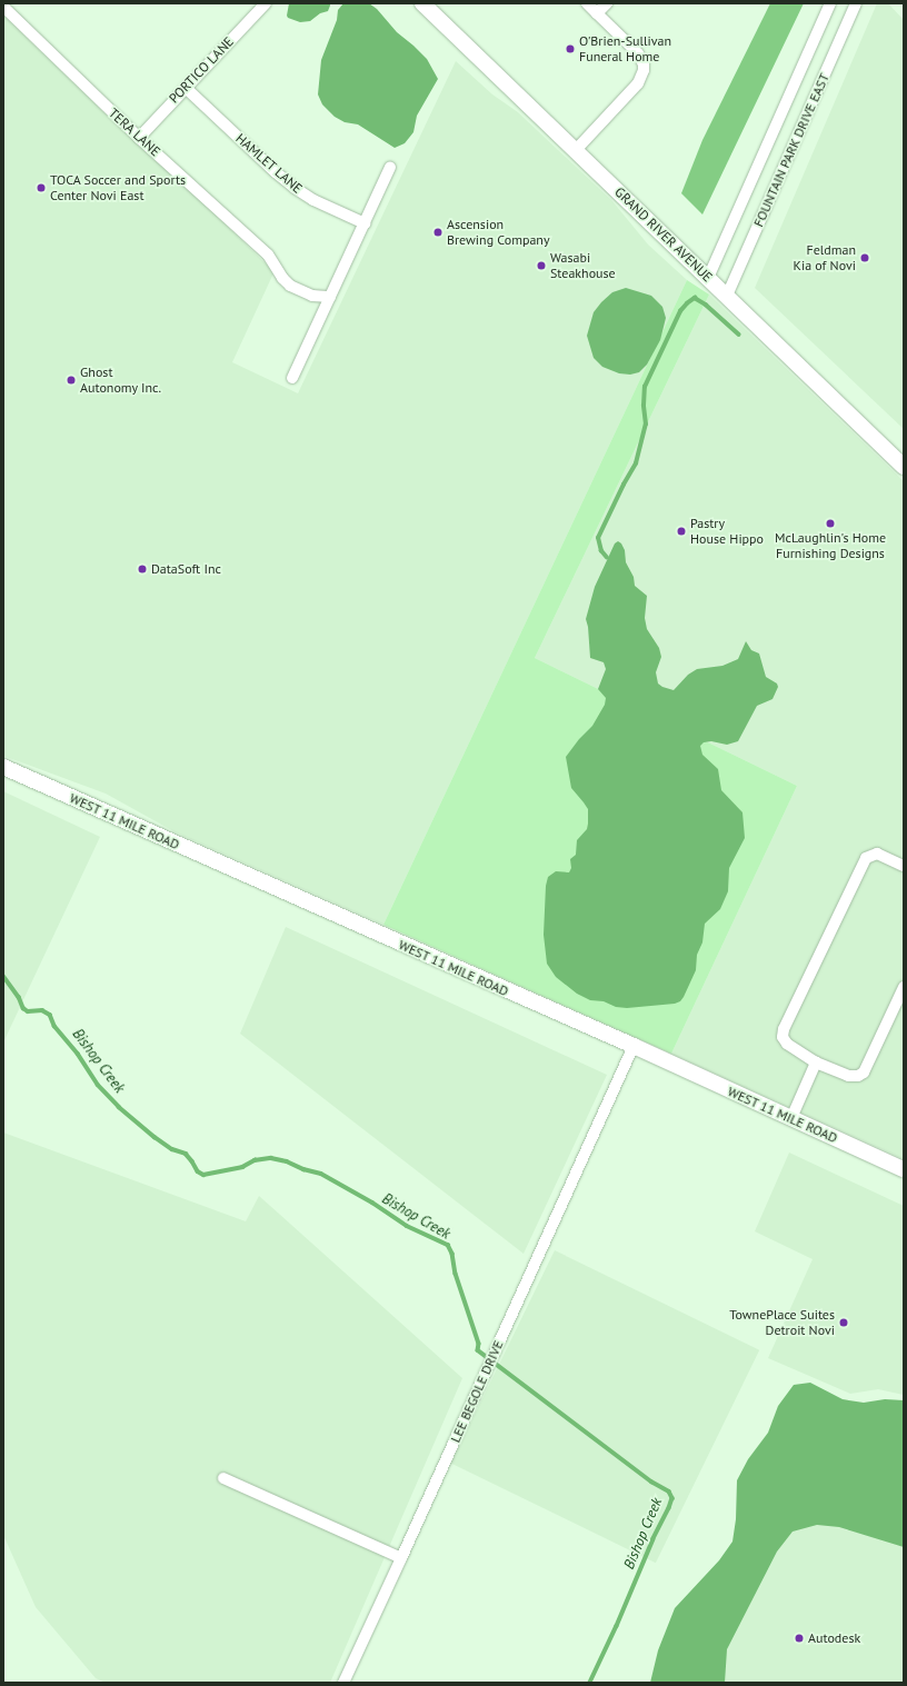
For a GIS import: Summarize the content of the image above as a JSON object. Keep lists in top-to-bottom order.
{
  "streets": {
    "street": [
      "PORTICO LANE",
      "TERA LANE",
      "FOUNTAIN PARK DRIVE EAST",
      "HAMLET LANE",
      "GRAND RIVER AVENUE",
      "WEST 11 MILE ROAD",
      "LEE BEGOLE DRIVE"
    ]
  },
  "crossings": [
    ["PORTICO LANE", "TERA LANE"],
    ["PORTICO LANE", "HAMLET LANE"],
    ["FOUNTAIN PARK DRIVE EAST", "GRAND RIVER AVENUE"],
    ["WEST 11 MILE ROAD", "LEE BEGOLE DRIVE"]
  ],
  "water": ["Bishop Creek"],
  "places": [
    "O'Brien-Sullivan Funeral Home",
    "TOCA Soccer and Sports Center Novi East",
    "Ascension Brewing Company",
    "Feldman Kia of Novi",
    "Wasabi Steakhouse",
    "Ghost Autonomy Inc.",
    "McLaughlin's Home Furnishing Designs",
    "Pastry House Hippo",
    "DataSoft Inc",
    "TownePlace Suites Detroit Novi",
    "Autodesk"
  ]
}
